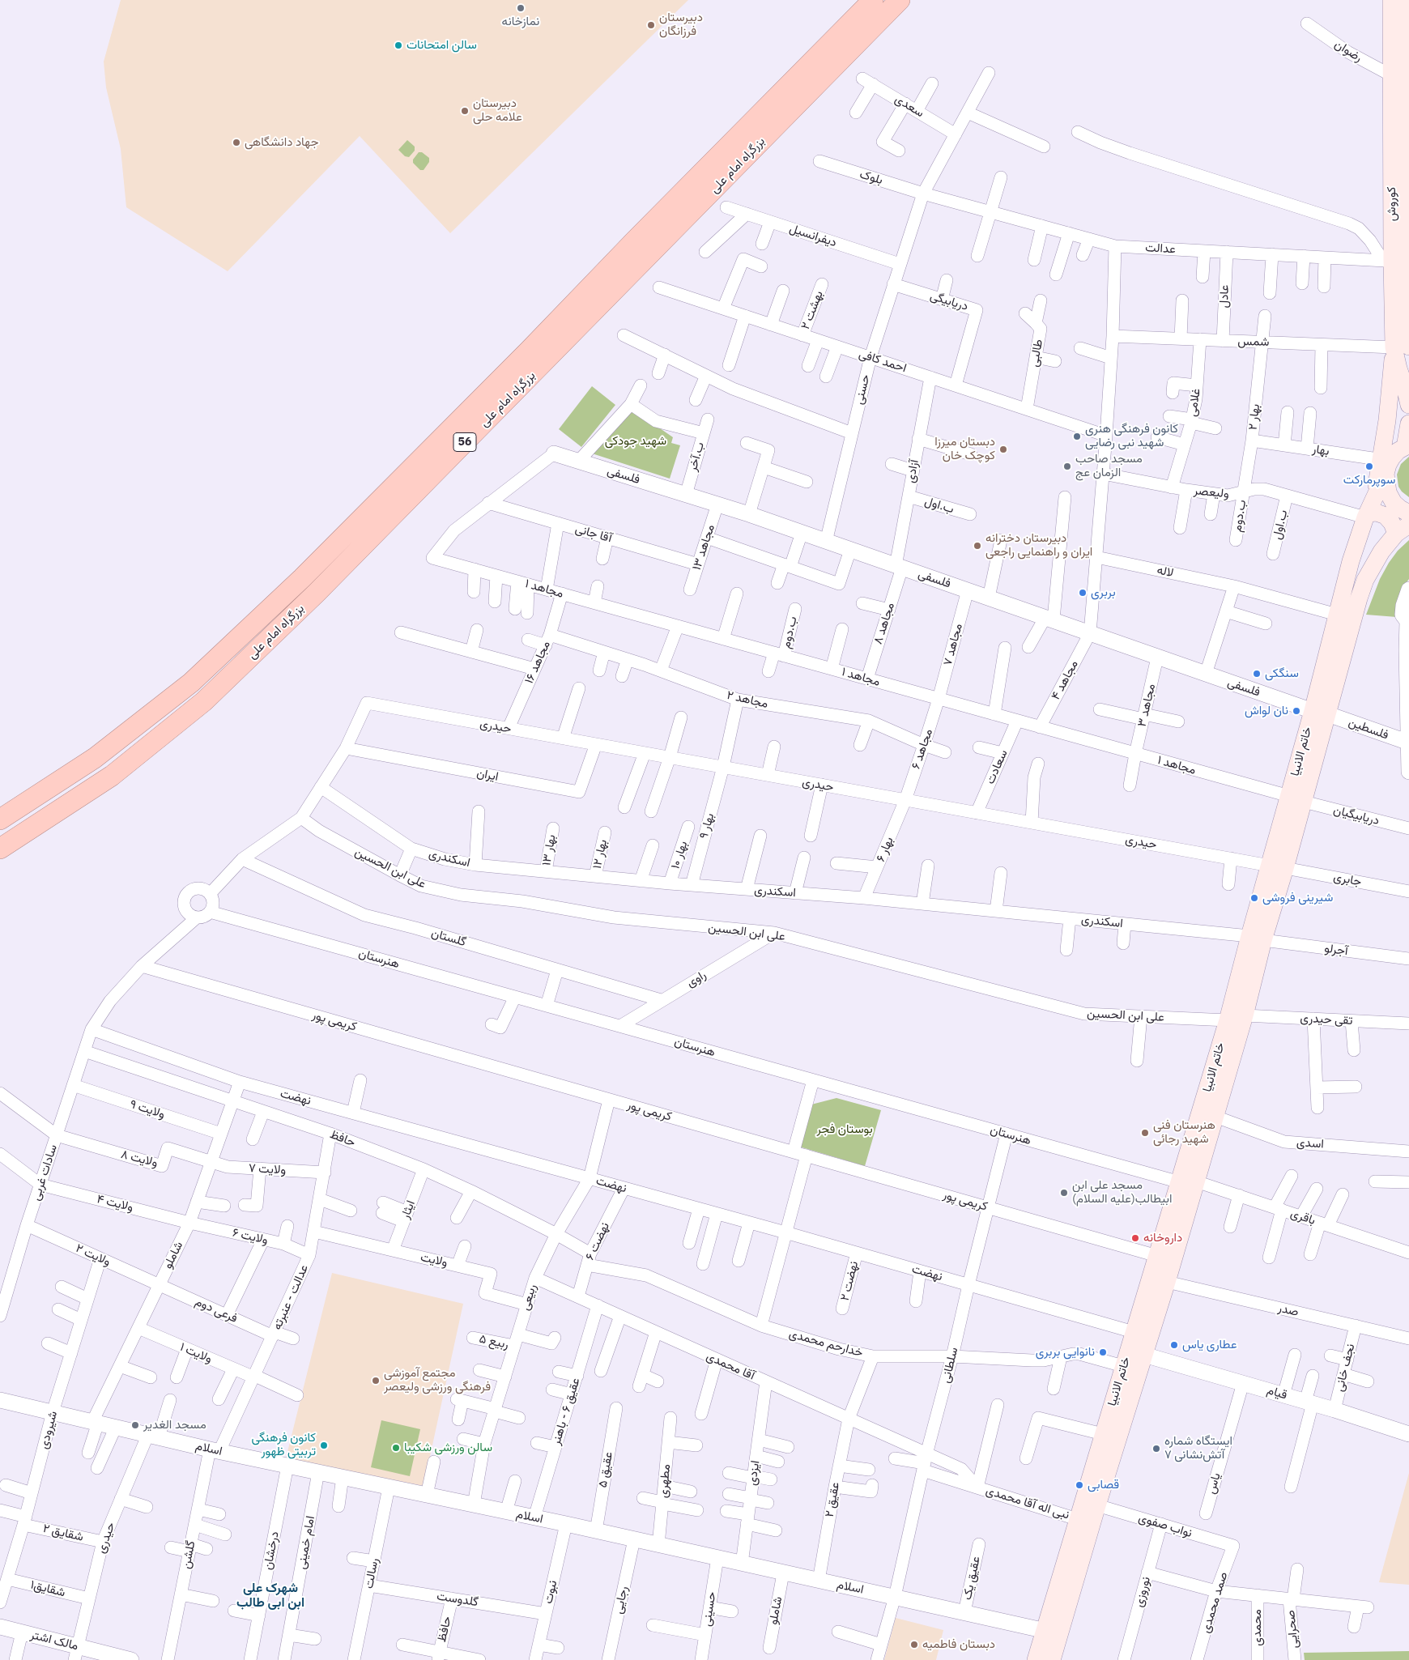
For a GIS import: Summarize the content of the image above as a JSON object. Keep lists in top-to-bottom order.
{
  "streets": {
    "highway": ["بزرگراه امام علی", "56"],
    "main road": ["کوروش", "خاتم الانبیا"],
    "street": [
      "رضوان",
      "سعدی",
      "بلوک",
      "دیفرانسیل",
      "عدالت",
      "عادل",
      "دریابیگی",
      "بهشت ۲",
      "شمس",
      "طالبی",
      "احمد کافی",
      "حسنی",
      "غلامی",
      "بهار ۲",
      "بهار",
      "ب.آخر",
      "آزادی",
      "فلسفی",
      "ولیعصر",
      "ب.اول",
      "ب.دوم",
      "آقا جانی",
      "مجاهد ۱۳",
      "لاله",
      "مجاهد ۱",
      "مجاهد ۸",
      "مجاهد ۷",
      "مجاهد ۱۶",
      "مجاهد ۴",
      "مجاهد ۲",
      "مجاهد ۳",
      "حیدری",
      "فلسطین",
      "مجاهد ۶",
      "سعادت",
      "ایران",
      "دریابیگیان",
      "بهار ۹",
      "بهار ۶",
      "بهار ۱۳",
      "بهار ۱۲",
      "بهار ۱۰",
      "اسکندری",
      "علی ابن الحسین",
      "جابری",
      "گلستان",
      "آجرلو",
      "هنرستان",
      "راوی",
      "تقی حیدری",
      "کریمی پور",
      "نهضت",
      "ولایت ۹",
      "حافظ",
      "اسدی",
      "ولایت ۸",
      "ولایت ۷",
      "سادات غربی",
      "ولایت ۴",
      "ایثار",
      "باقری",
      "ولایت ۶",
      "نهضت ۶",
      "ولایت ۲",
      "شاملو",
      "ولایت",
      "نهضت ۲",
      "عدالت - عنبرته",
      "ربیعی",
      "فرعی دوم",
      "صدر",
      "ربیع ۵",
      "خدارحم محمدی",
      "ولایت ۱",
      "سلطانی",
      "آقا محمدی",
      "نجف خانی",
      "قیام",
      "عقیق ۶ - باهنر",
      "شیرودی",
      "اسلام",
      "عقیق ۵",
      "ایزدی",
      "مطهری",
      "یاس",
      "عقیق ۲",
      "نبی اله آقا محمدی",
      "نواب صفوی",
      "شقایق ۲",
      "امام خمینی",
      "درخشان",
      "گلشن",
      "رسالت",
      "عقیق یک",
      "شقایق۱",
      "نبوت",
      "نوروزی",
      "گلدوست",
      "رجایی",
      "صمد محمدی",
      "حسینی",
      "محمدی",
      "صحرایی",
      "مالک اشتر"
    ]
  },
  "crossings": [
    ["رضوان", "کوروش"],
    ["بلوک", "عدالت"],
    ["بلوک", "حسنی"],
    ["کوروش", "عدالت"],
    ["کوروش", "شمس"],
    ["دیفرانسیل", "حسنی"],
    ["عدالت", "عادل"],
    ["عدالت", "حسنی"],
    ["عادل", "شمس"],
    ["دریابیگی", "احمد کافی"],
    ["دریابیگی", "حسنی"],
    ["بهشت ۲", "احمد کافی"],
    ["شمس", "غلامی"],
    ["شمس", "بهار ۲"],
    ["طالبی", "احمد کافی"],
    ["احمد کافی", "حسنی"],
    ["احمد کافی", "آزادی"],
    ["حسنی", "فلسفی"],
    ["غلامی", "ولیعصر"],
    ["بهار ۲", "بهار"],
    ["بهار ۲", "ولیعصر"],
    ["بهار ۲", "ب.دوم"],
    ["بهار", "خاتم الانبیا"],
    ["ب.آخر", "فلسفی"],
    ["آزادی", "فلسفی"],
    ["آزادی", "ب.اول"],
    ["آزادی", "مجاهد ۸"],
    ["فلسفی", "مجاهد ۱۳"],
    ["فلسفی", "مجاهد ۸"],
    ["فلسفی", "مجاهد ۷"],
    ["فلسفی", "مجاهد ۴"],
    ["فلسفی", "مجاهد ۳"],
    ["فلسفی", "فلسطین"],
    ["فلسفی", "خاتم الانبیا"],
    ["ولیعصر", "ب.اول"],
    ["ولیعصر", "ب.دوم"],
    ["ولیعصر", "خاتم الانبیا"],
    ["ب.دوم", "مجاهد ۱"],
    ["آقا جانی", "مجاهد ۱۳"],
    ["آقا جانی", "مجاهد ۱"],
    ["لاله", "خاتم الانبیا"],
    ["مجاهد ۱", "مجاهد ۸"],
    ["مجاهد ۱", "مجاهد ۷"],
    ["مجاهد ۱", "مجاهد ۱۶"],
    ["مجاهد ۱", "مجاهد ۴"],
    ["مجاهد ۱", "مجاهد ۳"],
    ["مجاهد ۱", "مجاهد ۶"],
    ["مجاهد ۱", "خاتم الانبیا"],
    ["مجاهد ۱", "سعادت"],
    ["مجاهد ۱", "دریابیگیان"],
    ["مجاهد ۷", "مجاهد ۶"],
    ["مجاهد ۱۶", "مجاهد ۲"],
    ["مجاهد ۱۶", "حیدری"],
    ["مجاهد ۲", "مجاهد ۶"],
    ["مجاهد ۲", "بهار ۹"],
    ["حیدری", "مجاهد ۶"],
    ["حیدری", "خاتم الانبیا"],
    ["حیدری", "سعادت"],
    ["حیدری", "ایران"],
    ["حیدری", "بهار ۹"],
    ["حیدری", "بهار ۶"],
    ["حیدری", "جابری"],
    ["حیدری", "اسلام"],
    ["حیدری", "شقایق ۲"],
    ["حیدری", "شقایق۱"],
    ["حیدری", "مالک اشتر"],
    ["فلسطین", "خاتم الانبیا"],
    ["مجاهد ۶", "بهار ۶"],
    ["خاتم الانبیا", "دریابیگیان"],
    ["خاتم الانبیا", "اسکندری"],
    ["خاتم الانبیا", "علی ابن الحسین"],
    ["خاتم الانبیا", "جابری"],
    ["خاتم الانبیا", "آجرلو"],
    ["خاتم الانبیا", "هنرستان"],
    ["خاتم الانبیا", "تقی حیدری"],
    ["خاتم الانبیا", "کریمی پور"],
    ["خاتم الانبیا", "نهضت"],
    ["خاتم الانبیا", "اسدی"],
    ["خاتم الانبیا", "باقری"],
    ["خاتم الانبیا", "صدر"],
    ["خاتم الانبیا", "خدارحم محمدی"],
    ["خاتم الانبیا", "قیام"],
    ["خاتم الانبیا", "اسلام"],
    ["خاتم الانبیا", "نبی اله آقا محمدی"],
    ["خاتم الانبیا", "نواب صفوی"],
    ["بهار ۹", "اسکندری"],
    ["بهار ۶", "اسکندری"],
    ["بهار ۱۳", "اسکندری"],
    ["بهار ۱۲", "اسکندری"],
    ["بهار ۱۰", "اسکندری"],
    ["اسکندری", "آجرلو"],
    ["علی ابن الحسین", "راوی"],
    ["گلستان", "راوی"],
    ["هنرستان", "راوی"],
    ["هنرستان", "سادات غربی"],
    ["هنرستان", "باقری"],
    ["هنرستان", "سلطانی"],
    ["کریمی پور", "سادات غربی"],
    ["کریمی پور", "ربیعی"],
    ["کریمی پور", "سلطانی"],
    ["نهضت", "سادات غربی"],
    ["نهضت", "نهضت ۶"],
    ["نهضت", "شاملو"],
    ["نهضت", "نهضت ۲"],
    ["نهضت", "ربیعی"],
    ["نهضت", "سلطانی"],
    ["ولایت ۹", "سادات غربی"],
    ["ولایت ۹", "شاملو"],
    ["حافظ", "سادات غربی"],
    ["حافظ", "ایثار"],
    ["حافظ", "نهضت ۶"],
    ["حافظ", "شاملو"],
    ["حافظ", "عدالت - عنبرته"],
    ["حافظ", "ربیعی"],
    ["حافظ", "خدارحم محمدی"],
    ["حافظ", "گلدوست"],
    ["ولایت ۸", "ولایت ۷"],
    ["ولایت ۸", "سادات غربی"],
    ["ولایت ۸", "شاملو"],
    ["ولایت ۷", "شاملو"],
    ["ولایت ۷", "عدالت - عنبرته"],
    ["سادات غربی", "ولایت ۴"],
    ["سادات غربی", "ولایت ۲"],
    ["ولایت ۴", "ولایت ۶"],
    ["ولایت ۴", "شاملو"],
    ["ایثار", "ولایت"],
    ["ولایت ۶", "شاملو"],
    ["ولایت ۶", "عدالت - عنبرته"],
    ["نهضت ۶", "خدارحم محمدی"],
    ["نهضت ۶", "آقا محمدی"],
    ["ولایت ۲", "شاملو"],
    ["ولایت ۲", "فرعی دوم"],
    ["ولایت ۲", "شیرودی"],
    ["شاملو", "فرعی دوم"],
    ["شاملو", "ولایت ۱"],
    ["شاملو", "اسلام"],
    ["ولایت", "عدالت - عنبرته"],
    ["ولایت", "ربیعی"],
    ["عدالت - عنبرته", "فرعی دوم"],
    ["عدالت - عنبرته", "ولایت ۱"],
    ["عدالت - عنبرته", "اسلام"],
    ["عدالت - عنبرته", "گلشن"],
    ["ربیعی", "ربیع ۵"],
    ["ربیعی", "آقا محمدی"],
    ["ربیعی", "اسلام"],
    ["صدر", "نجف خانی"],
    ["خدارحم محمدی", "سلطانی"],
    ["خدارحم محمدی", "قیام"],
    ["خدارحم محمدی", "عقیق ۲"],
    ["سلطانی", "آقا محمدی"],
    ["سلطانی", "اسلام"],
    ["سلطانی", "نبی اله آقا محمدی"],
    ["آقا محمدی", "عقیق ۶ - باهنر"],
    ["آقا محمدی", "ایزدی"],
    ["آقا محمدی", "عقیق ۲"],
    ["آقا محمدی", "نبی اله آقا محمدی"],
    ["نجف خانی", "قیام"],
    ["قیام", "یاس"],
    ["عقیق ۶ - باهنر", "اسلام"],
    ["شیرودی", "اسلام"],
    ["شیرودی", "شقایق ۲"],
    ["شیرودی", "شقایق۱"],
    ["اسلام", "عقیق ۵"],
    ["اسلام", "ایزدی"],
    ["اسلام", "مطهری"],
    ["اسلام", "عقیق ۲"],
    ["اسلام", "امام خمینی"],
    ["اسلام", "درخشان"],
    ["اسلام", "گلشن"],
    ["اسلام", "رسالت"],
    ["اسلام", "عقیق یک"],
    ["اسلام", "نبوت"],
    ["اسلام", "رجایی"],
    ["اسلام", "حسینی"],
    ["نواب صفوی", "نوروزی"],
    ["نواب صفوی", "صمد محمدی"],
    ["رسالت", "گلدوست"],
    ["نبوت", "گلدوست"]
  ],
  "districts": ["شهرک علی ابن ابی طالب"],
  "parks": ["شهید جودکی", "بوستان فجر"],
  "places": [
    "نمازخانه",
    "دبیرستان فرزانگان",
    "سالن امتحانات",
    "دبیرستان علامه حلی",
    "جهاد دانشگاهی",
    "کانون فرهنگی هنری شهید نبی رضایی",
    "دبستان میرزا کوچک خان",
    "مسجد صاحب الزمان عج",
    "سوپرمارکت",
    "دبیرستان دخترانه ایران و راهنمایی راجعی",
    "بربری",
    "سنگکی",
    "نان لواش",
    "شیرینی فروشی",
    "هنرستان فنی شهید رجائی",
    "مسجد علی ابن ابیطالب(علیه السلام)",
    "داروخانه",
    "عطاری یاس",
    "نانوایی بربری",
    "مجتمع آموزشی فرهنگی ورزشی ولیعصر",
    "مسجد الغدیر",
    "کانون فرهنگی تربیتی ظهور",
    "سالن ورزشی شکیبا",
    "ایستگاه شماره ۷ آتش‌نشانی",
    "قصابی",
    "دبستان فاطمیه"
  ]
}
